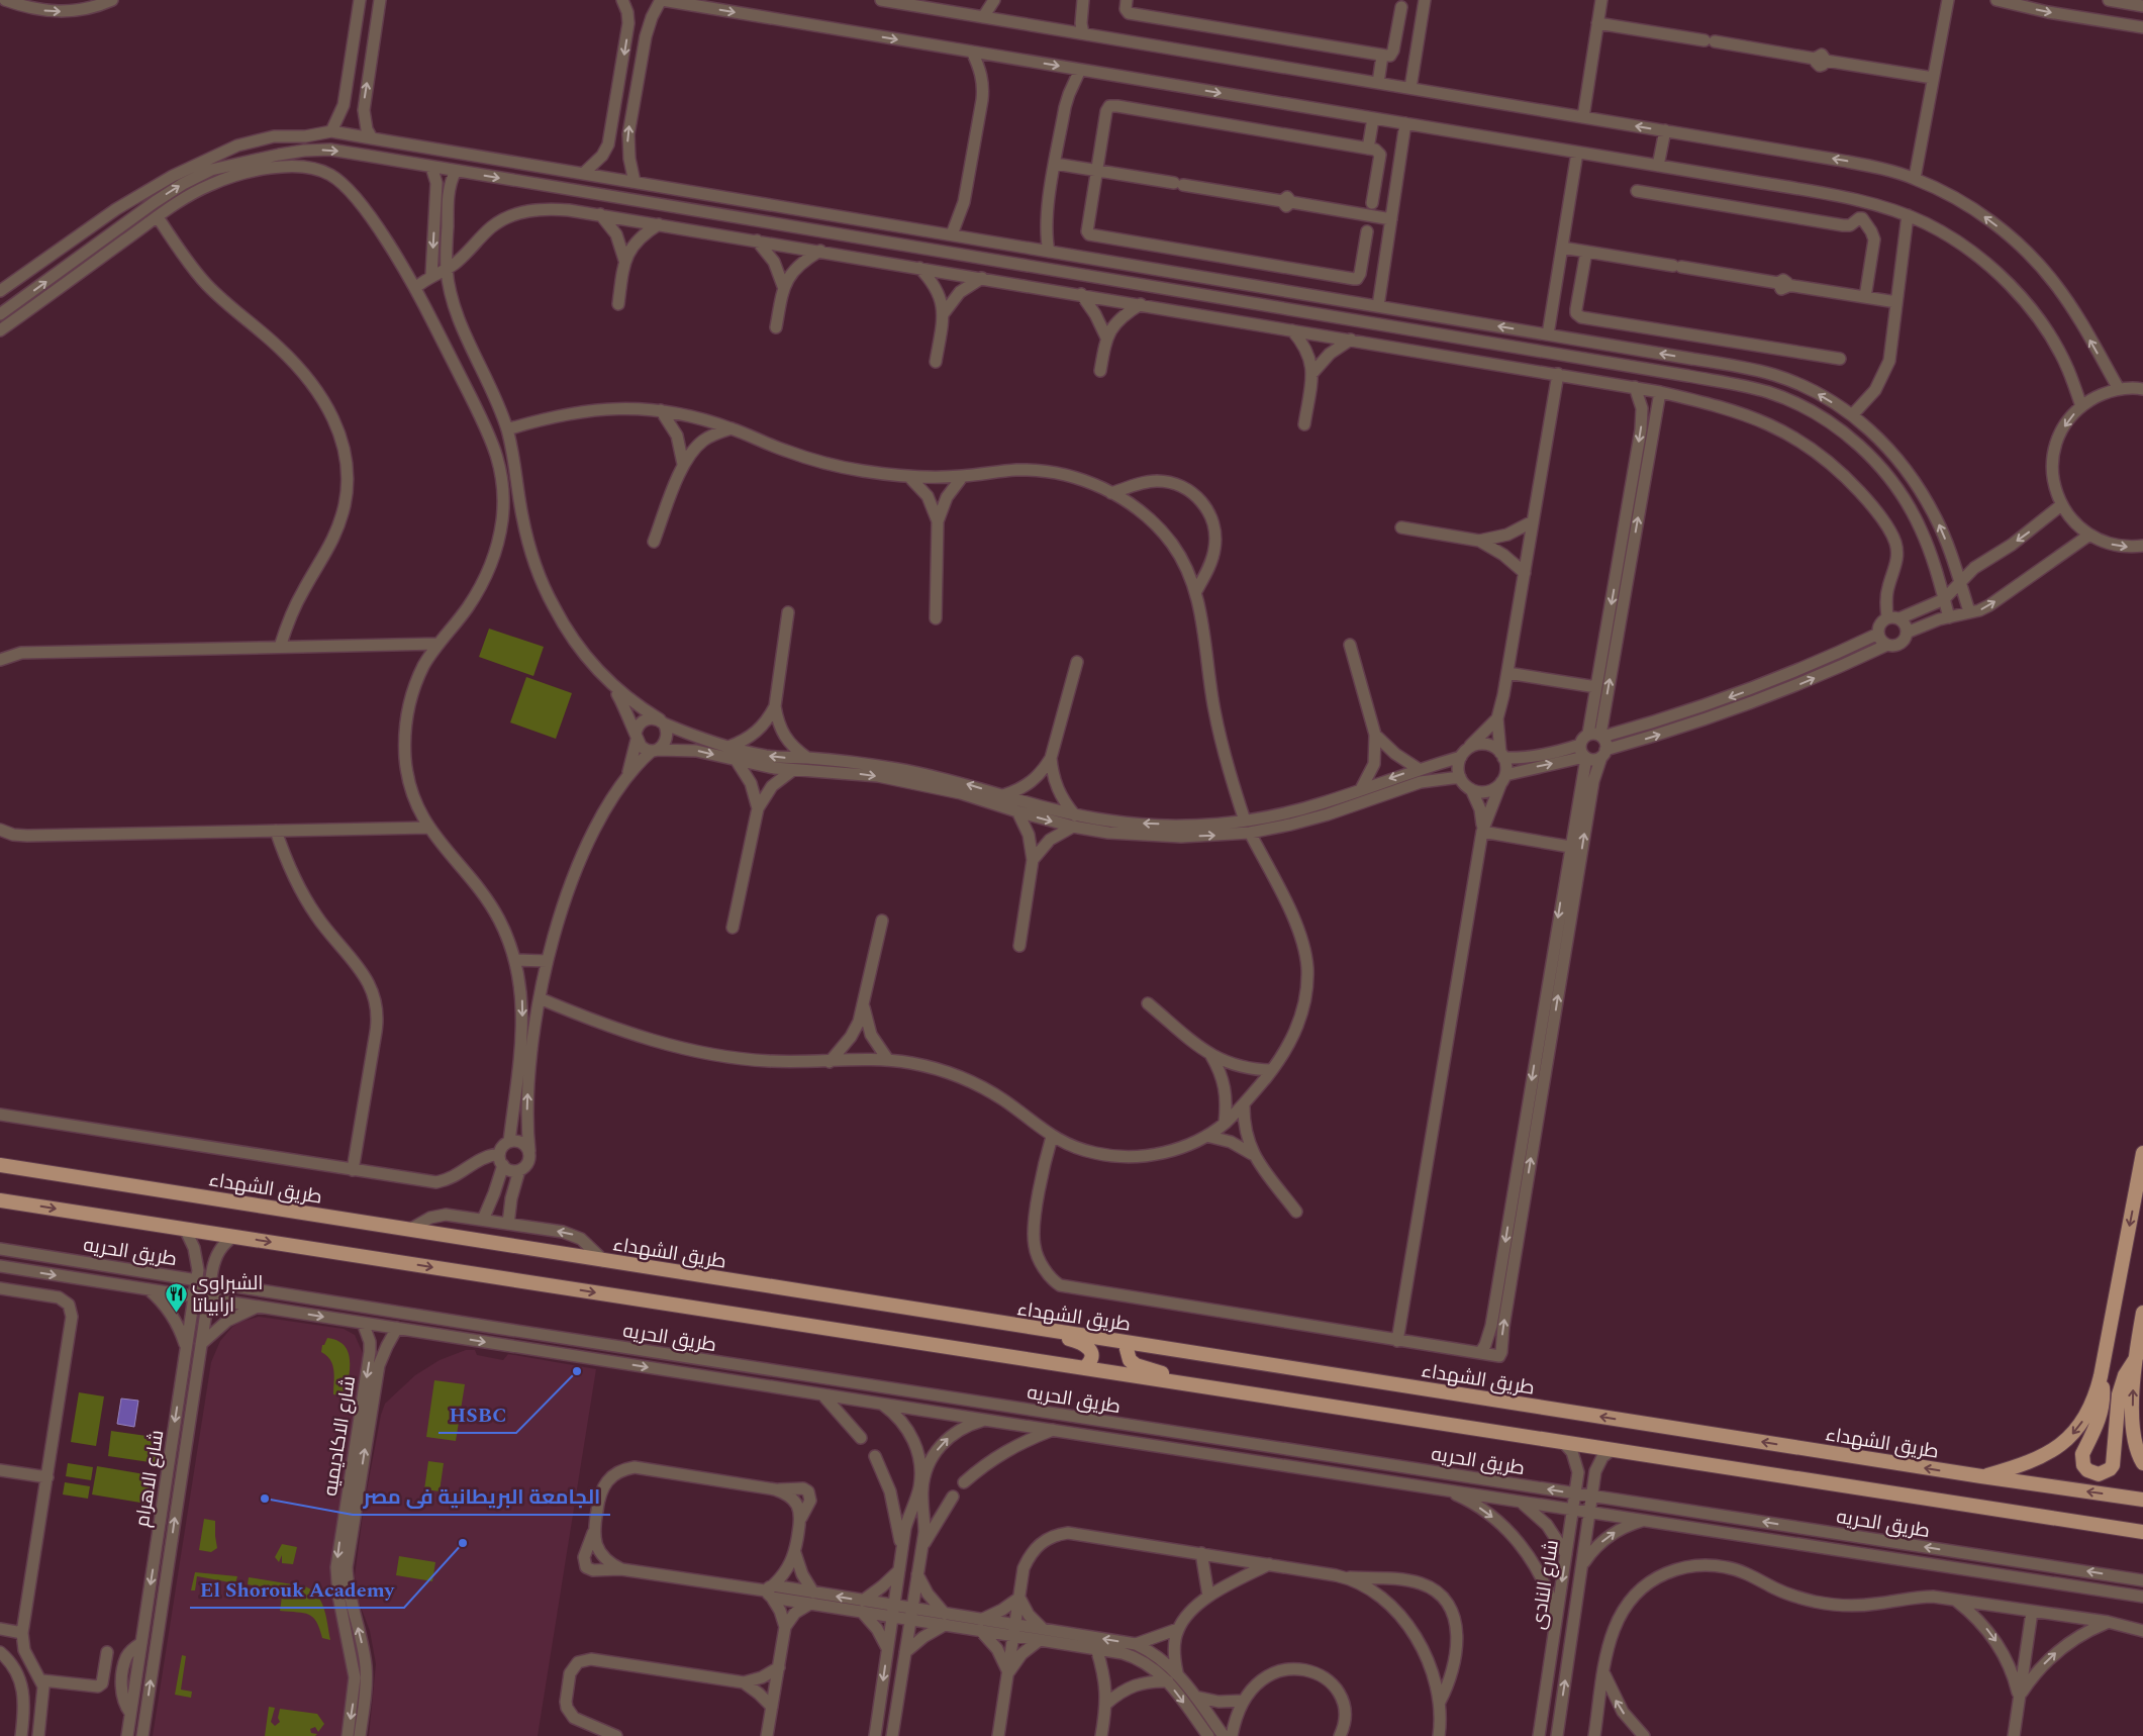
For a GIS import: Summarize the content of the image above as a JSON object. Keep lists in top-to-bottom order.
{
  "streets": {
    "main road": ["طريق الشهداء"],
    "street": [
      "طريق الحريه",
      "شارع الاكاديميه",
      "شارع الاهرام",
      "شارع النادى"
    ]
  },
  "crossings": [
    ["طريق الحريه", "شارع الاكاديميه"],
    ["طريق الحريه", "شارع الاهرام"],
    ["طريق الحريه", "شارع النادى"]
  ],
  "places": {
    "restaurant": ["الشبراوى ارابياتا"],
    "other": ["HSBC", "الجامعة البريطانية فى مصر", "El Shorouk Academy"]
  }
}
